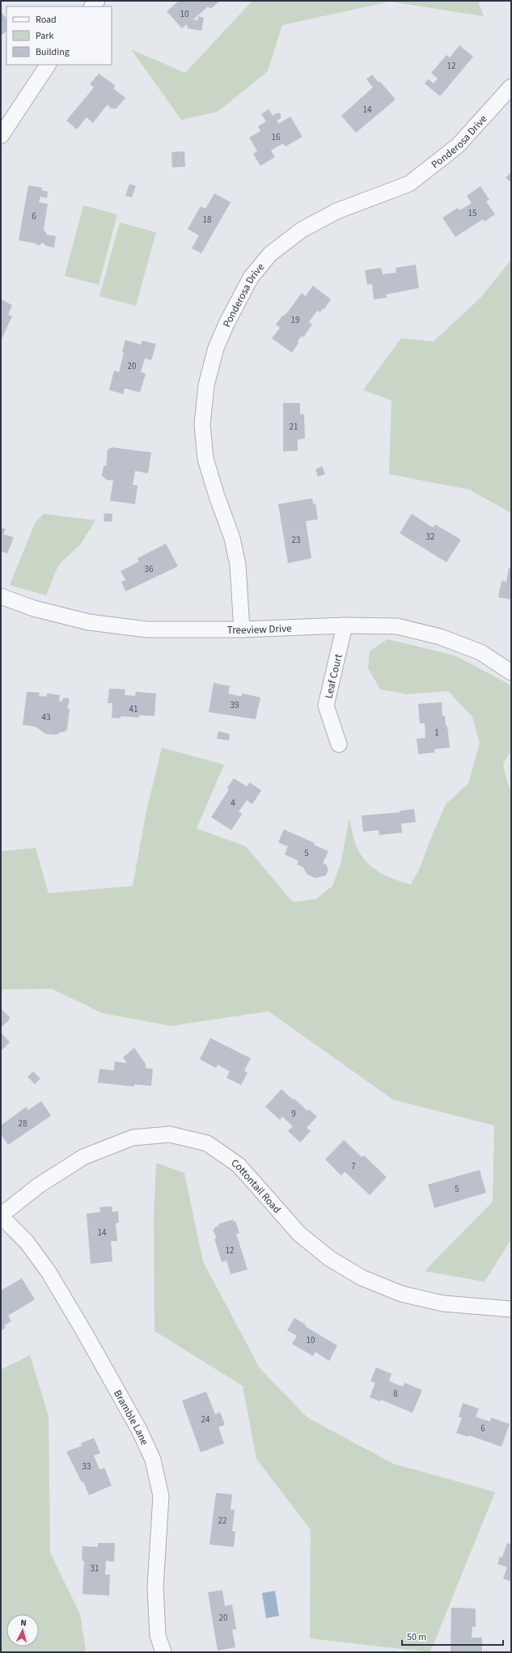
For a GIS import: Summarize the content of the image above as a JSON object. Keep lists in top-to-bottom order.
{
  "streets": {
    "street": [
      "Ponderosa Drive",
      "Treeview Drive",
      "Leaf Court",
      "Cottontail Road",
      "Bramble Lane"
    ]
  },
  "crossings": [
    ["Ponderosa Drive", "Treeview Drive"],
    ["Treeview Drive", "Leaf Court"],
    ["Cottontail Road", "Bramble Lane"]
  ],
  "house_numbers": [
    "10",
    "12",
    "14",
    "16",
    "15",
    "6",
    "18",
    "19",
    "20",
    "21",
    "32",
    "23",
    "36",
    "39",
    "41",
    "43",
    "1",
    "4",
    "5",
    "9",
    "28",
    "7",
    "5",
    "14",
    "12",
    "10",
    "8",
    "24",
    "6",
    "33",
    "22",
    "31",
    "20"
  ],
  "legend": ["Road", "Park", "Building"],
  "scale_bar": "50 m",
  "north": "top"
}
